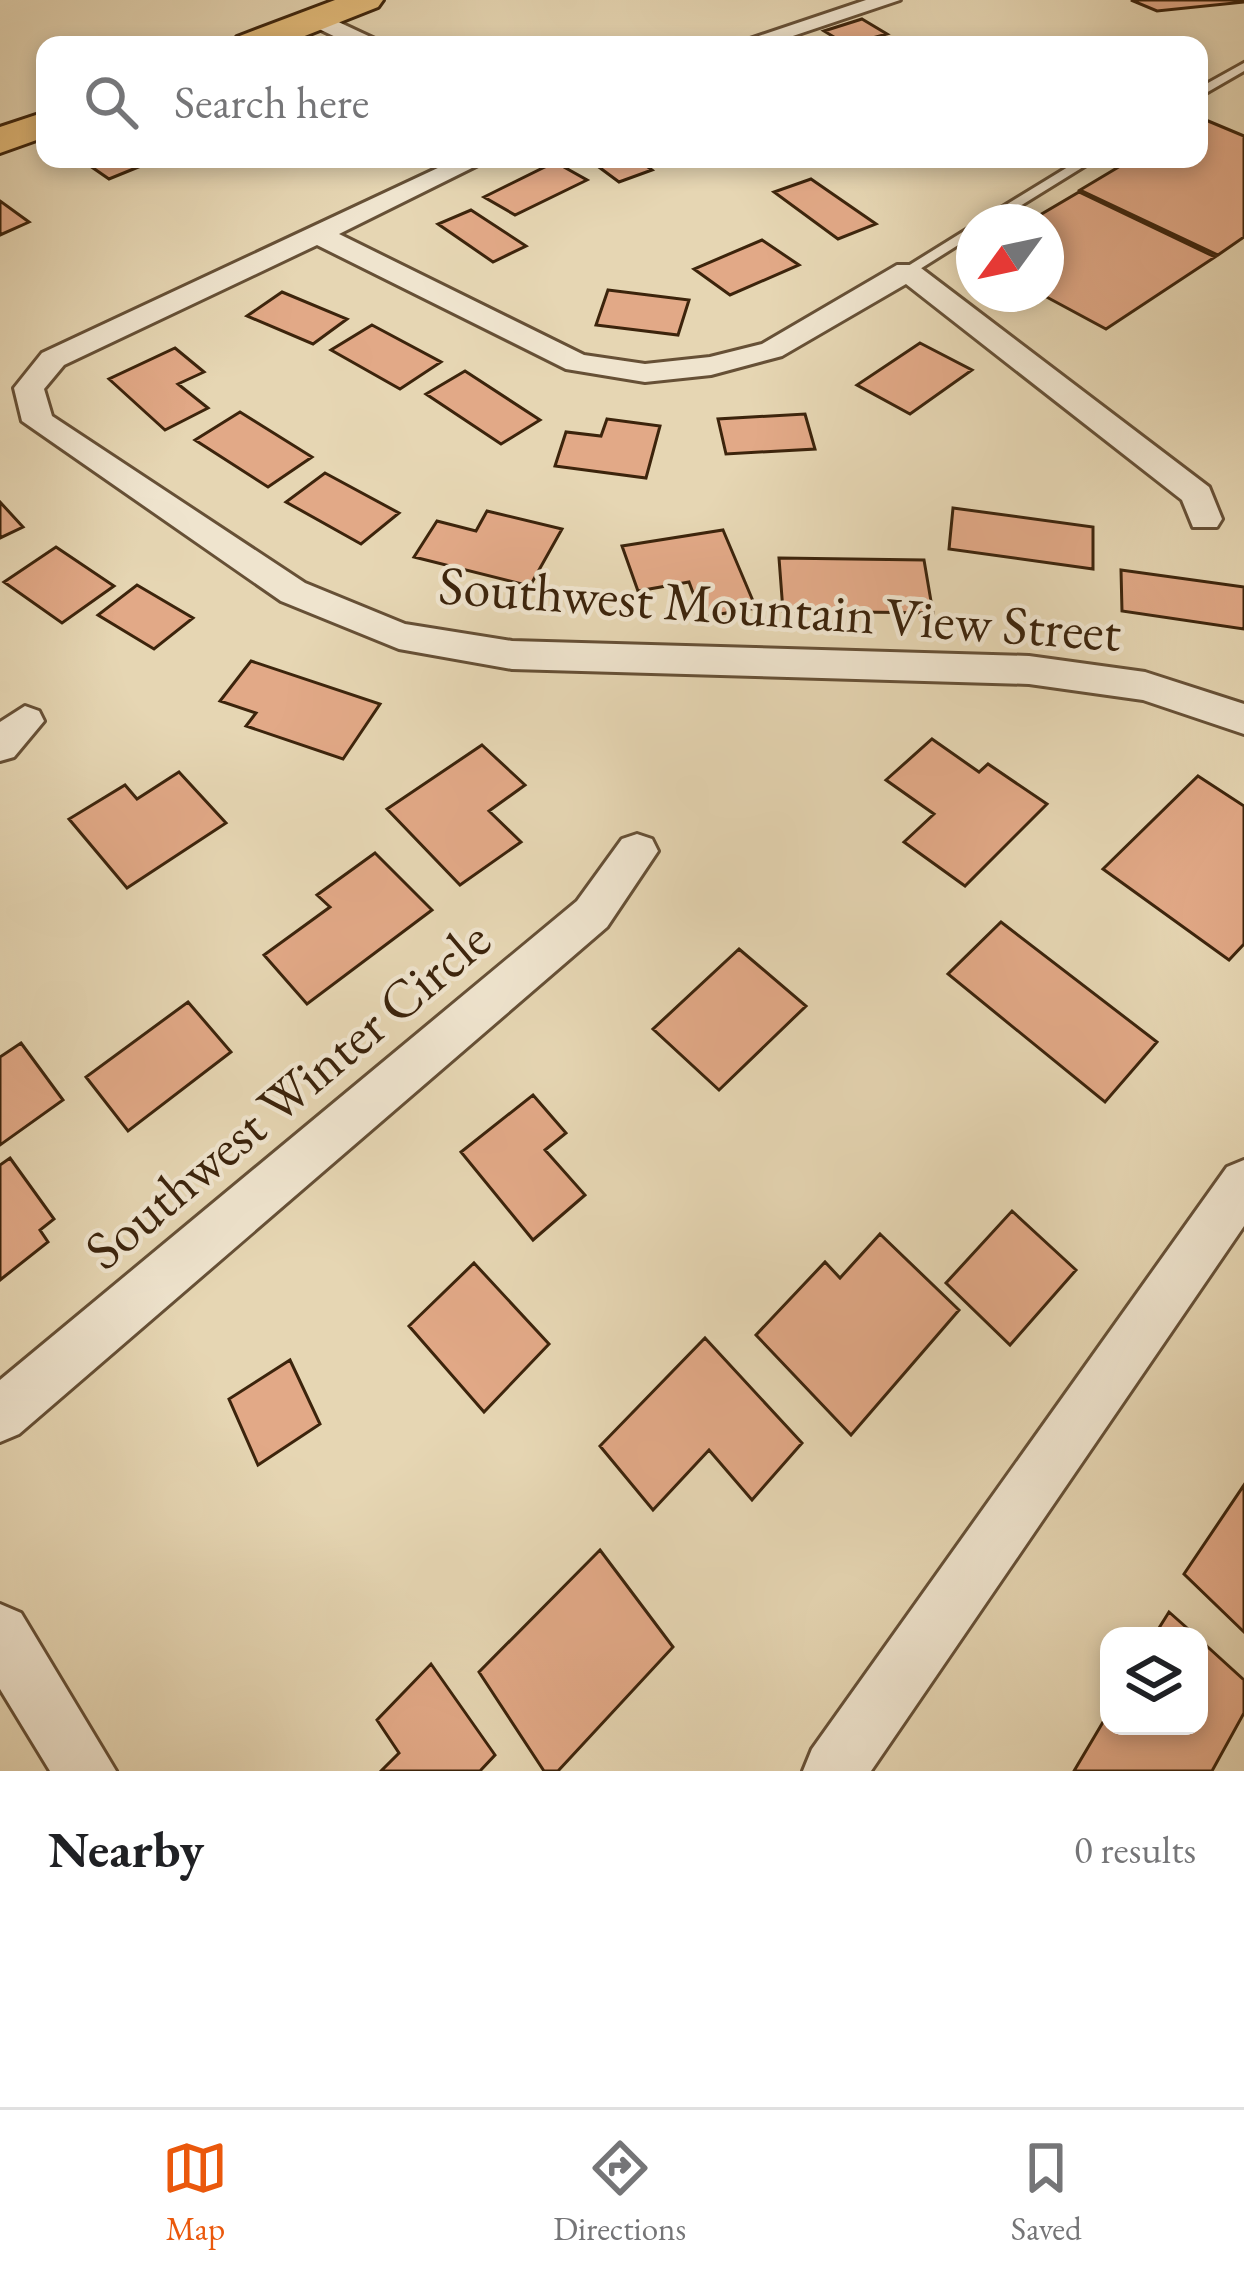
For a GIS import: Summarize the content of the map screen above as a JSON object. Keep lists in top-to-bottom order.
{
  "streets": {
    "street": ["Southwest Mountain View Street", "Southwest Winter Circle"]
  },
  "north": "bottom left",
  "page": {
    "search": "Search here",
    "heading": ["Nearby", "0 results"],
    "nav": ["Map", "Directions", "Saved"]
  }
}
